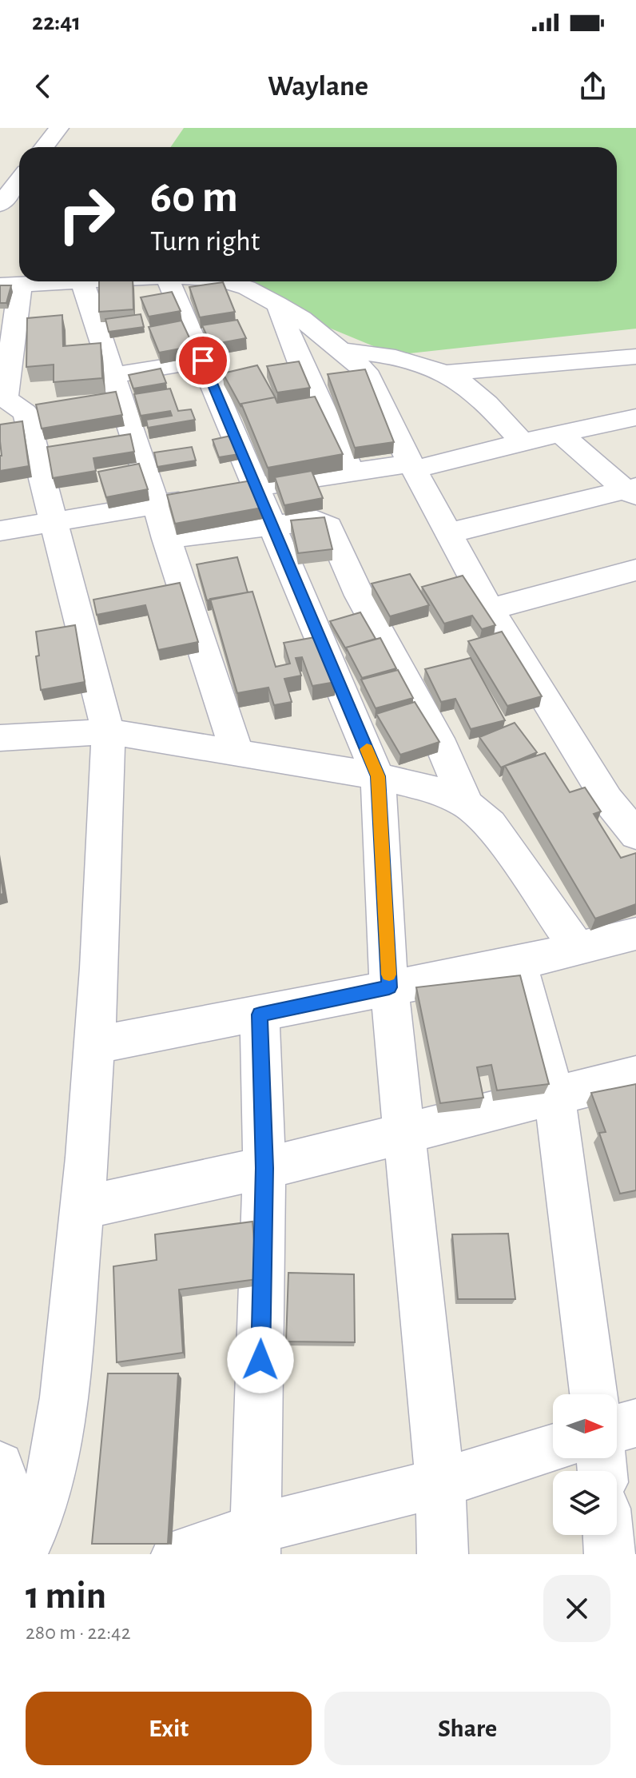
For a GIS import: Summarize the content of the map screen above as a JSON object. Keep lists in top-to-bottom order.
{
  "north": "right",
  "page": {
    "status": "22:41",
    "header": "Waylane",
    "turn": ["60 m", "Turn right"],
    "heading": ["1 min", "280 m · 22:42"],
    "buttons": ["Exit", "Share"]
  }
}
